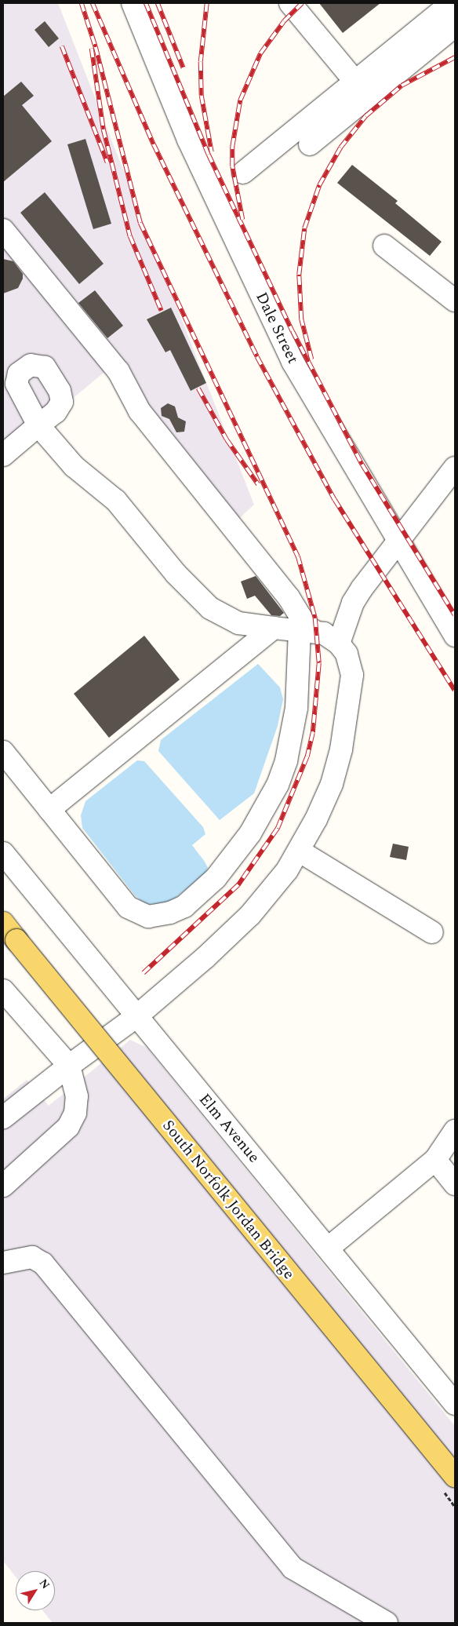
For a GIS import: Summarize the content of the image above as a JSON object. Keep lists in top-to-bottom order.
{
  "streets": {
    "main road": ["South Norfolk Jordan Bridge"],
    "street": ["Dale Street", "Elm Avenue"]
  },
  "north": "top right"
}
